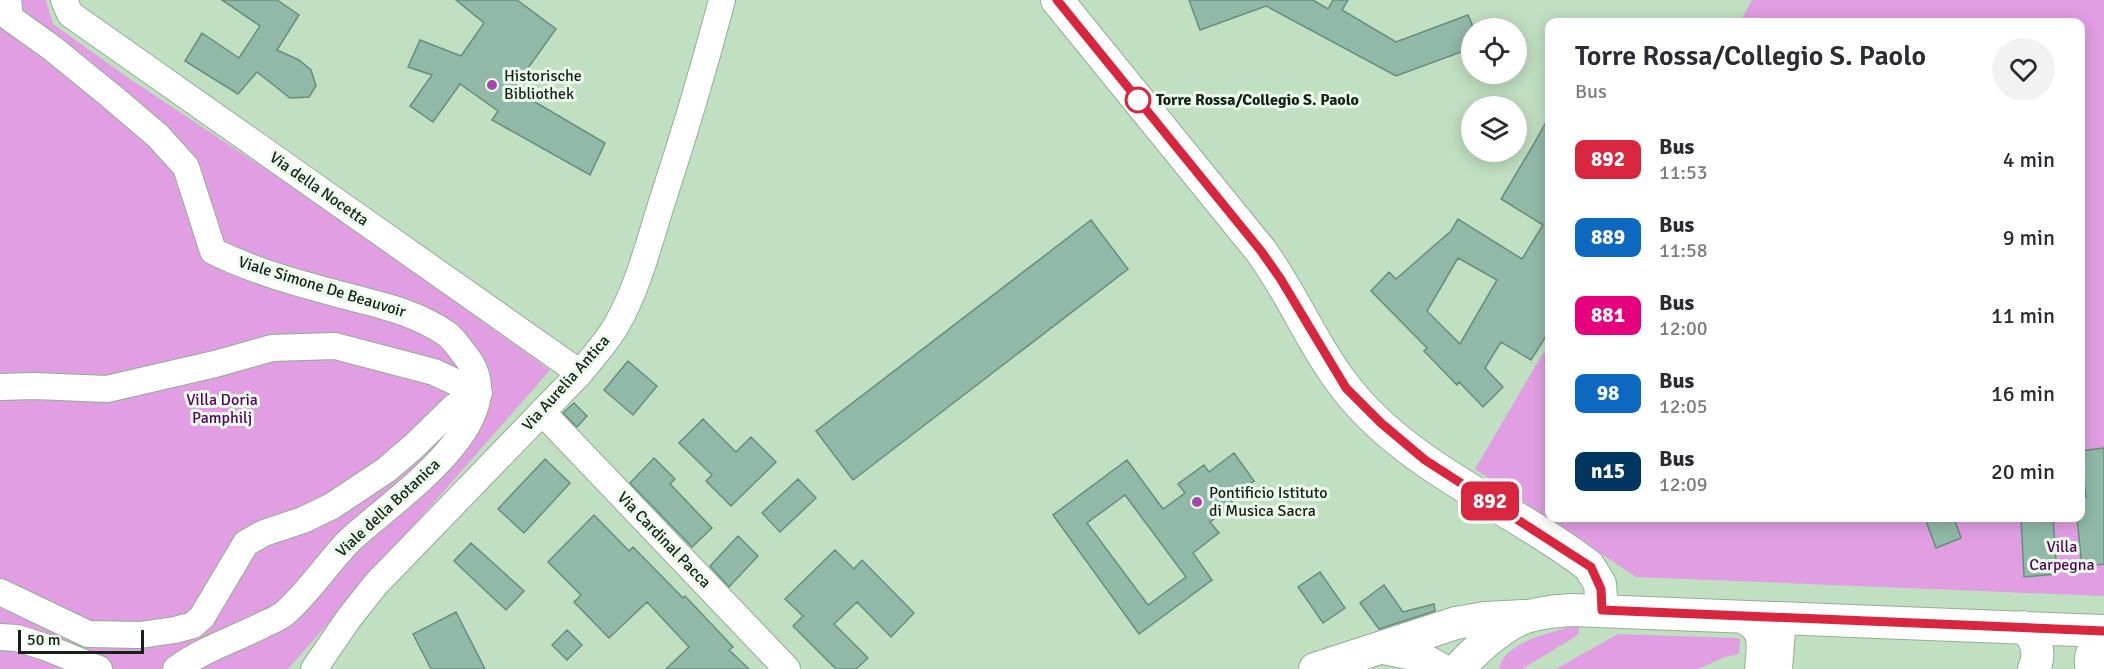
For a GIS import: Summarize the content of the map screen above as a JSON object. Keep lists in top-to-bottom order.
{
  "streets": {
    "street": [
      "Via della Nocetta",
      "Viale Simone De Beauvoir",
      "Via Aurelia Antica",
      "Viale della Botanica",
      "Via Cardinal Pacca"
    ]
  },
  "crossings": [
    ["Via della Nocetta", "Via Aurelia Antica"],
    ["Viale Simone De Beauvoir", "Viale della Botanica"],
    ["Via Aurelia Antica", "Via Cardinal Pacca"]
  ],
  "parks": ["Villa Doria Pamphilj", "Villa Carpegna"],
  "places": ["Historische Bibliothek", "Torre Rossa/Collegio S. Paolo", "Pontificio Istituto di Musica Sacra"],
  "lines": ["bus line 892"],
  "scale_bar": "50 m",
  "page": {
    "on_map": "892",
    "heading": ["Torre Rossa/Collegio S. Paolo", "Bus"],
    "list": [
      {
        "mark": "892",
        "name": "Bus",
        "note": "11:53",
        "value": "4 min"
      },
      {
        "mark": "889",
        "name": "Bus",
        "note": "11:58",
        "value": "9 min"
      },
      {
        "mark": "881",
        "name": "Bus",
        "note": "12:00",
        "value": "11 min"
      },
      {
        "mark": "98",
        "name": "Bus",
        "note": "12:05",
        "value": "16 min"
      },
      {
        "mark": "n15",
        "name": "Bus",
        "note": "12:09",
        "value": "20 min"
      }
    ],
    "scale": "50 m"
  }
}
